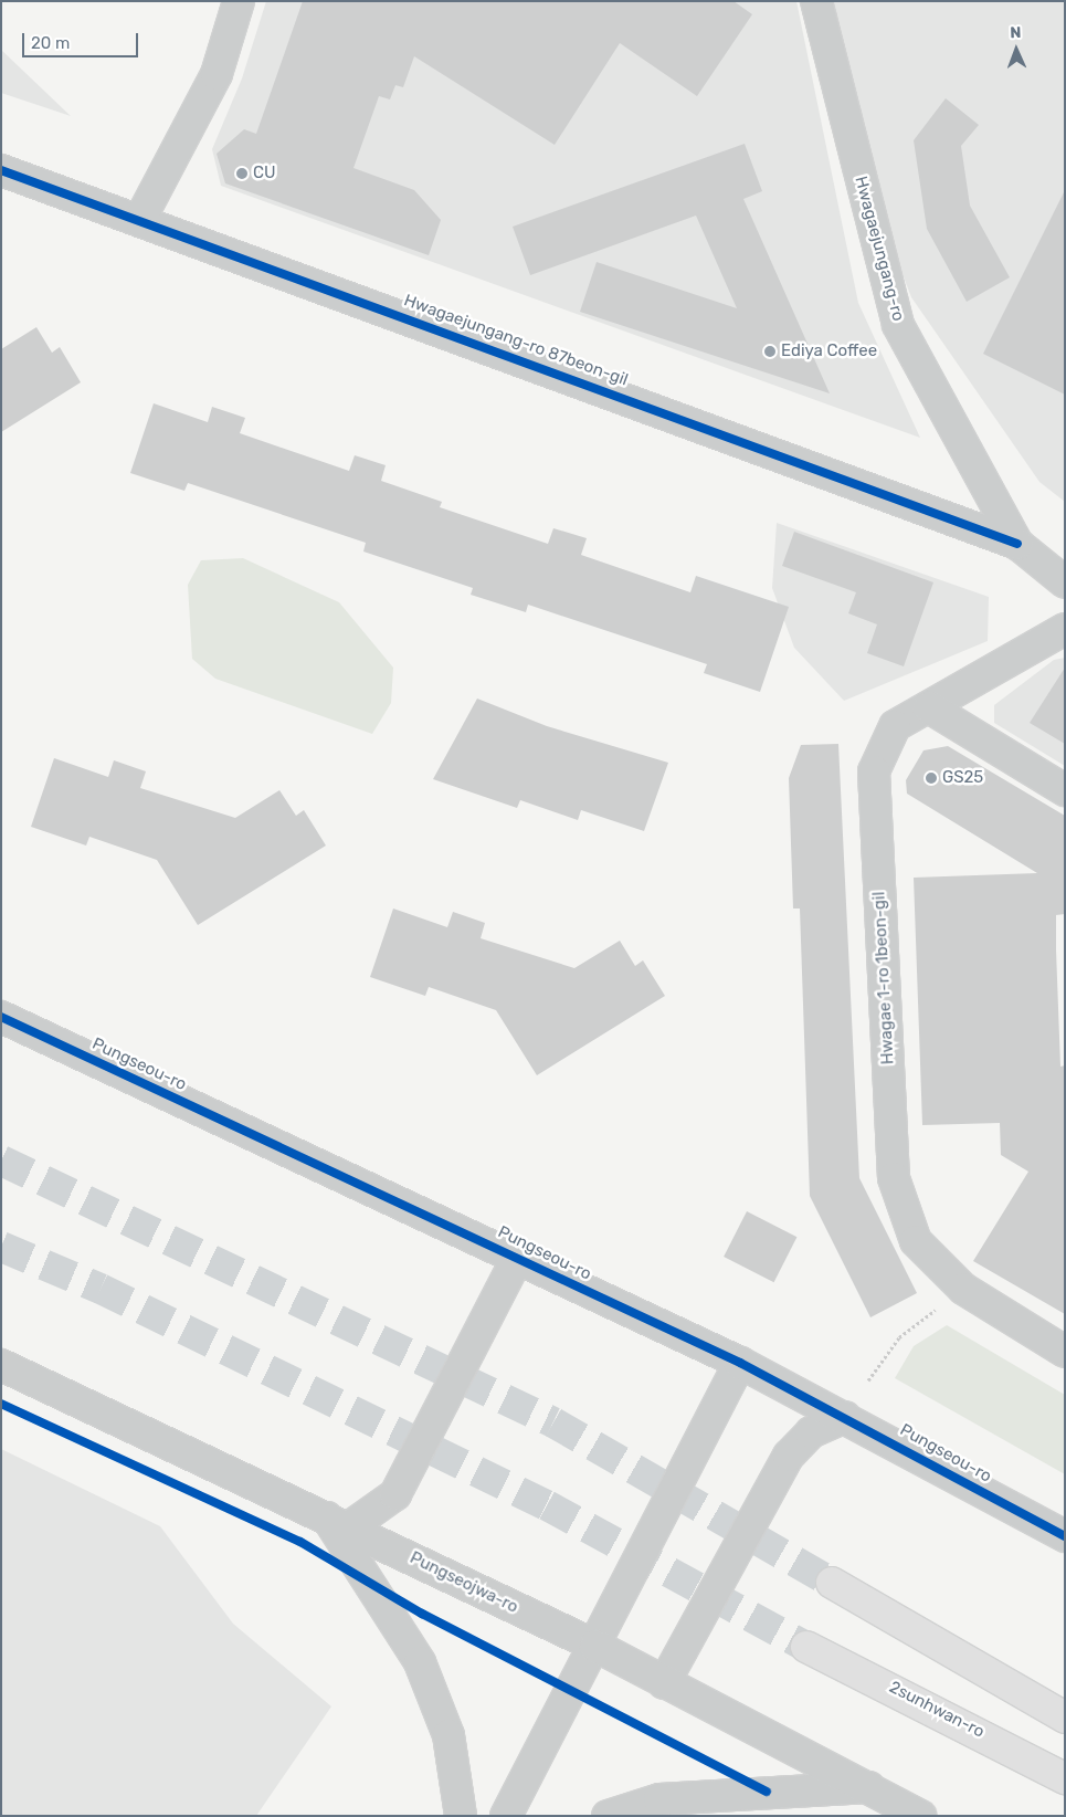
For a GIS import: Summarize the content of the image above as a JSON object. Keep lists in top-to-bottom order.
{
  "streets": {
    "highway": ["2sunhwan-ro"],
    "street": [
      "Hwagaejungang-ro",
      "Hwagaejungang-ro 87beon-gil",
      "Hwagae 1-ro 1beon-gil",
      "Pungseou-ro",
      "Pungseojwa-ro"
    ]
  },
  "crossings": [
    ["Hwagaejungang-ro", "Hwagaejungang-ro 87beon-gil"]
  ],
  "places": ["CU", "Ediya Coffee", "GS25"],
  "scale_bar": "20 m",
  "north": "top"
}
